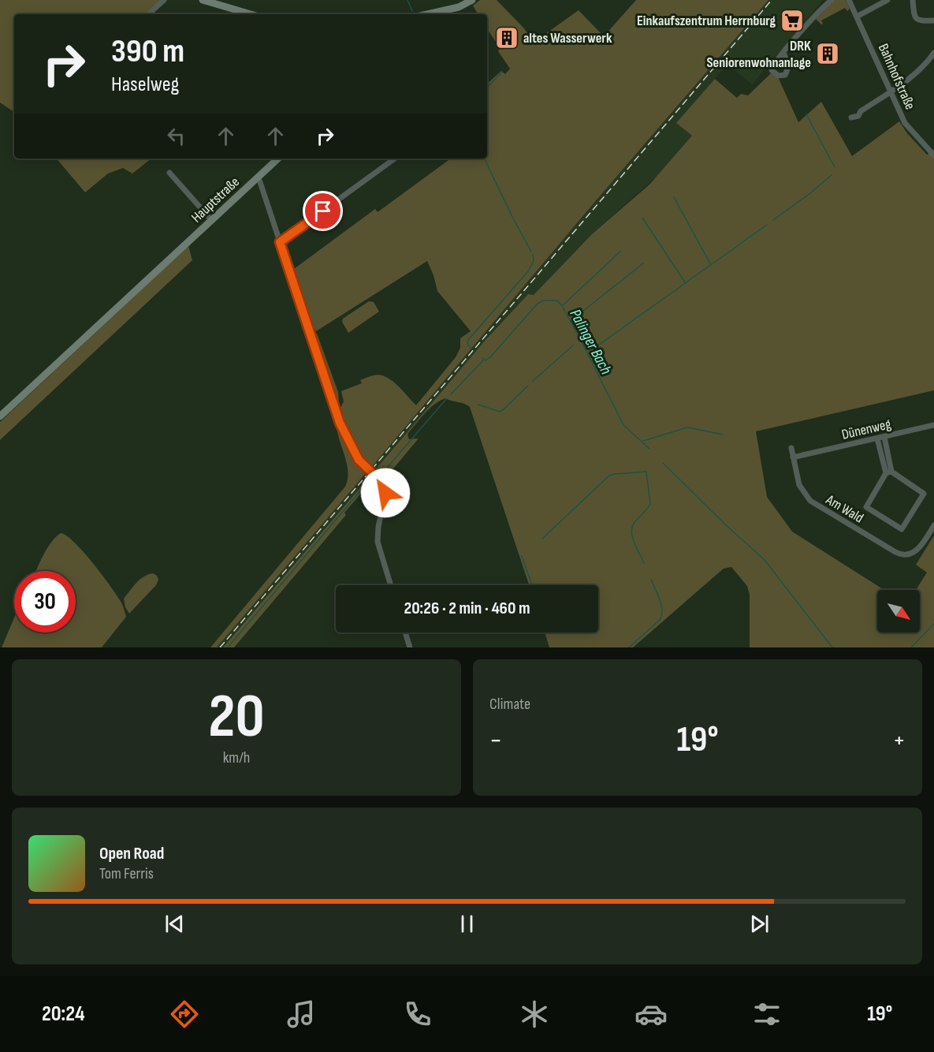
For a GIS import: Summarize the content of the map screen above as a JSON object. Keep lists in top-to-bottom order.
{
  "streets": {
    "main road": ["Hauptstraße"],
    "street": ["Bahnhofstraße", "Dünenweg", "Am Wald"]
  },
  "crossings": [
    ["Dünenweg", "Am Wald"]
  ],
  "water": ["Palinger Bach"],
  "places": {
    "supermarket": ["Einkaufszentrum Herrnburg"],
    "building": ["altes Wasserwerk", "DRK Seniorenwohnanlage"]
  },
  "north": "bottom right",
  "page": {
    "turn": ["390 m", "Haselweg"],
    "limit": "30",
    "trip": "20:26 · 2 min · 460 m",
    "tile": [
      ["20", "km/h"],
      "Climate"
    ],
    "heat": ["−", "19°", "+"],
    "song": ["Open Road", "Tom Ferris"],
    "tabs": ["20:24", "19°"]
  }
}
